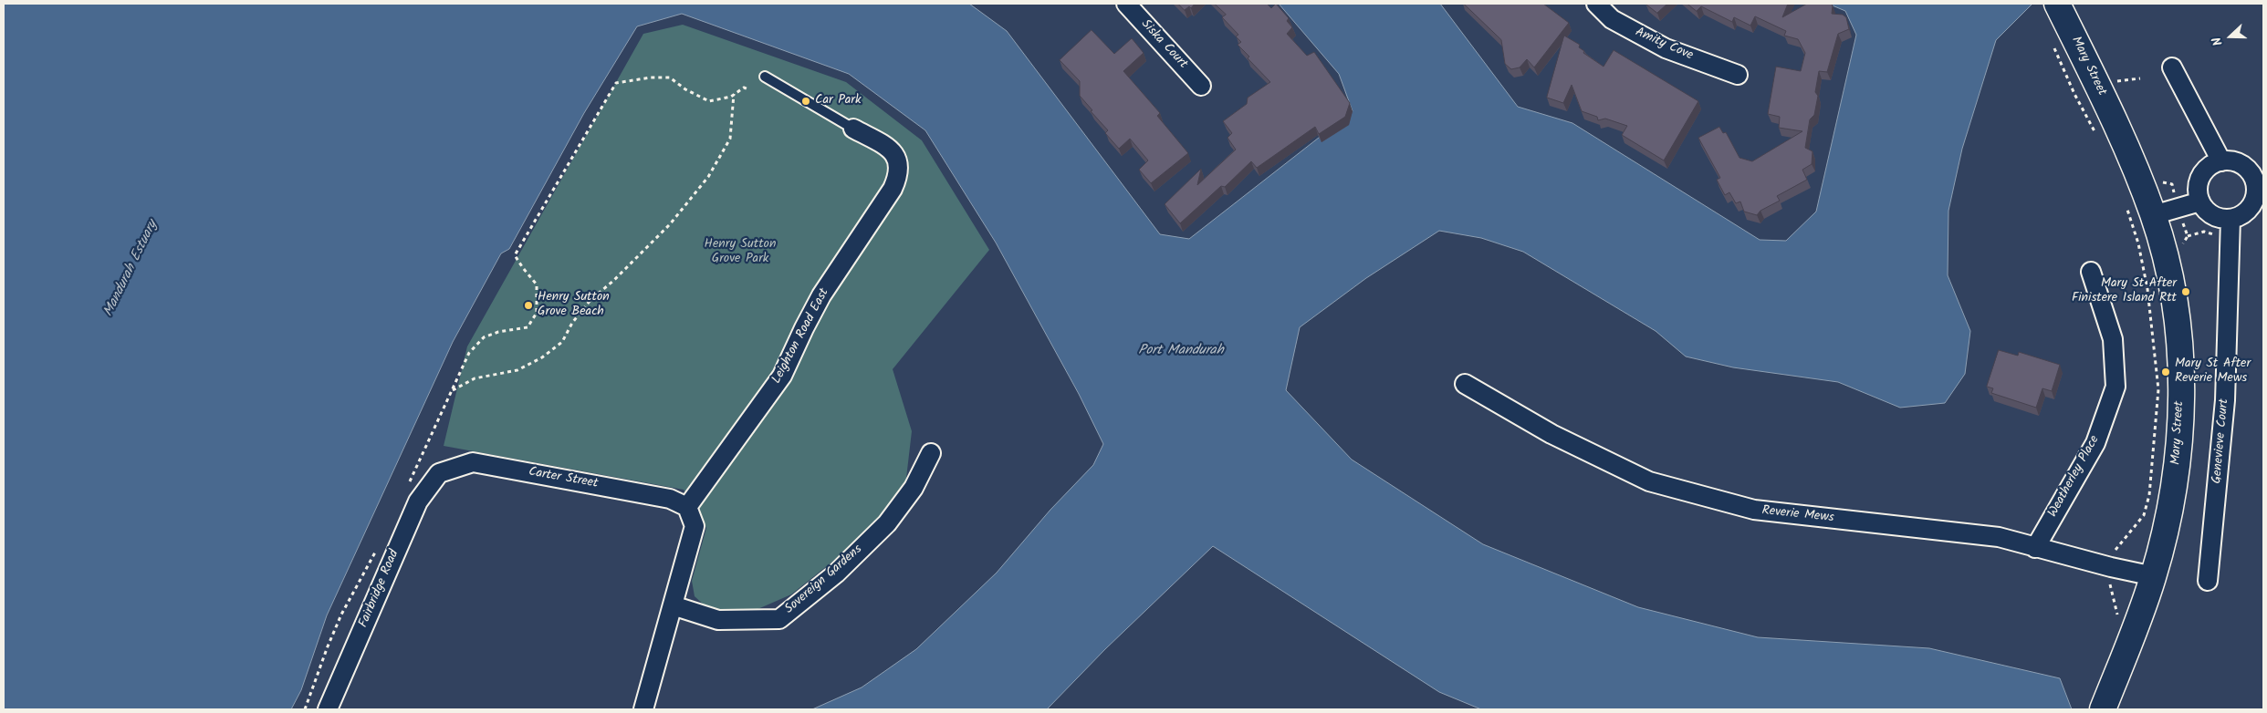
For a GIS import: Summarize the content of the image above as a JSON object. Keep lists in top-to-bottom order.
{
  "streets": {
    "street": [
      "Siska Court",
      "Amity Cove",
      "Mary Street",
      "Leighton Road East",
      "Genevieve Court",
      "Weatherley Place",
      "Carter Street",
      "Reverie Mews",
      "Sovereign Gardens",
      "Fairbridge Road"
    ]
  },
  "crossings": [
    ["Mary Street", "Reverie Mews"],
    ["Leighton Road East", "Carter Street"],
    ["Weatherley Place", "Reverie Mews"],
    ["Carter Street", "Fairbridge Road"]
  ],
  "water": ["Mandurah Estuary", "Port Mandurah"],
  "parks": ["Henry Sutton Grove Park"],
  "places": [
    "Car Park",
    "Mary St After Finistere Island Rtt",
    "Henry Sutton Grove Beach",
    "Mary St After Reverie Mews"
  ],
  "north": "left"
}
